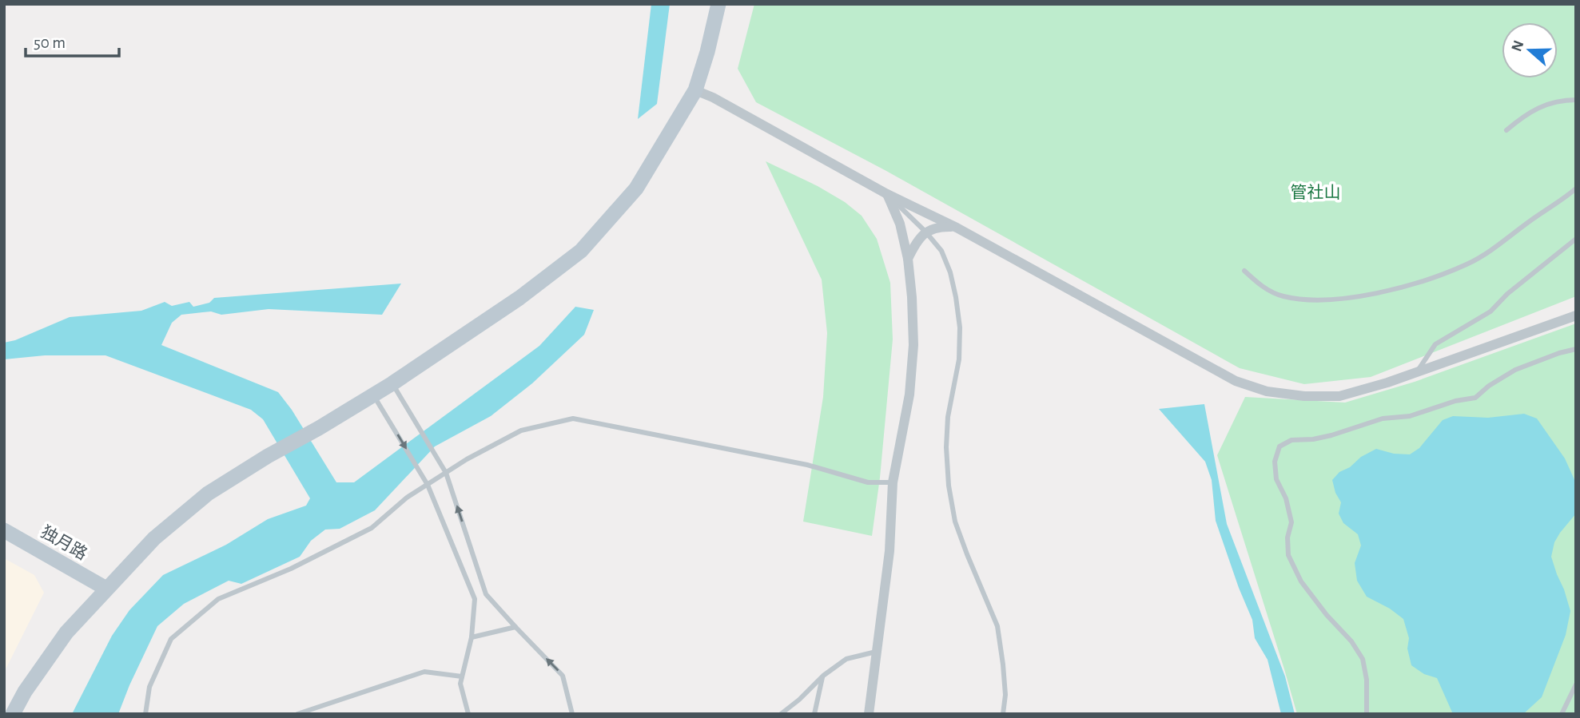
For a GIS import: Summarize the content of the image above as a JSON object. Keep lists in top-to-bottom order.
{
  "streets": {
    "street": ["独月路"]
  },
  "parks": ["管社山"],
  "scale_bar": "50 m",
  "north": "left"
}
